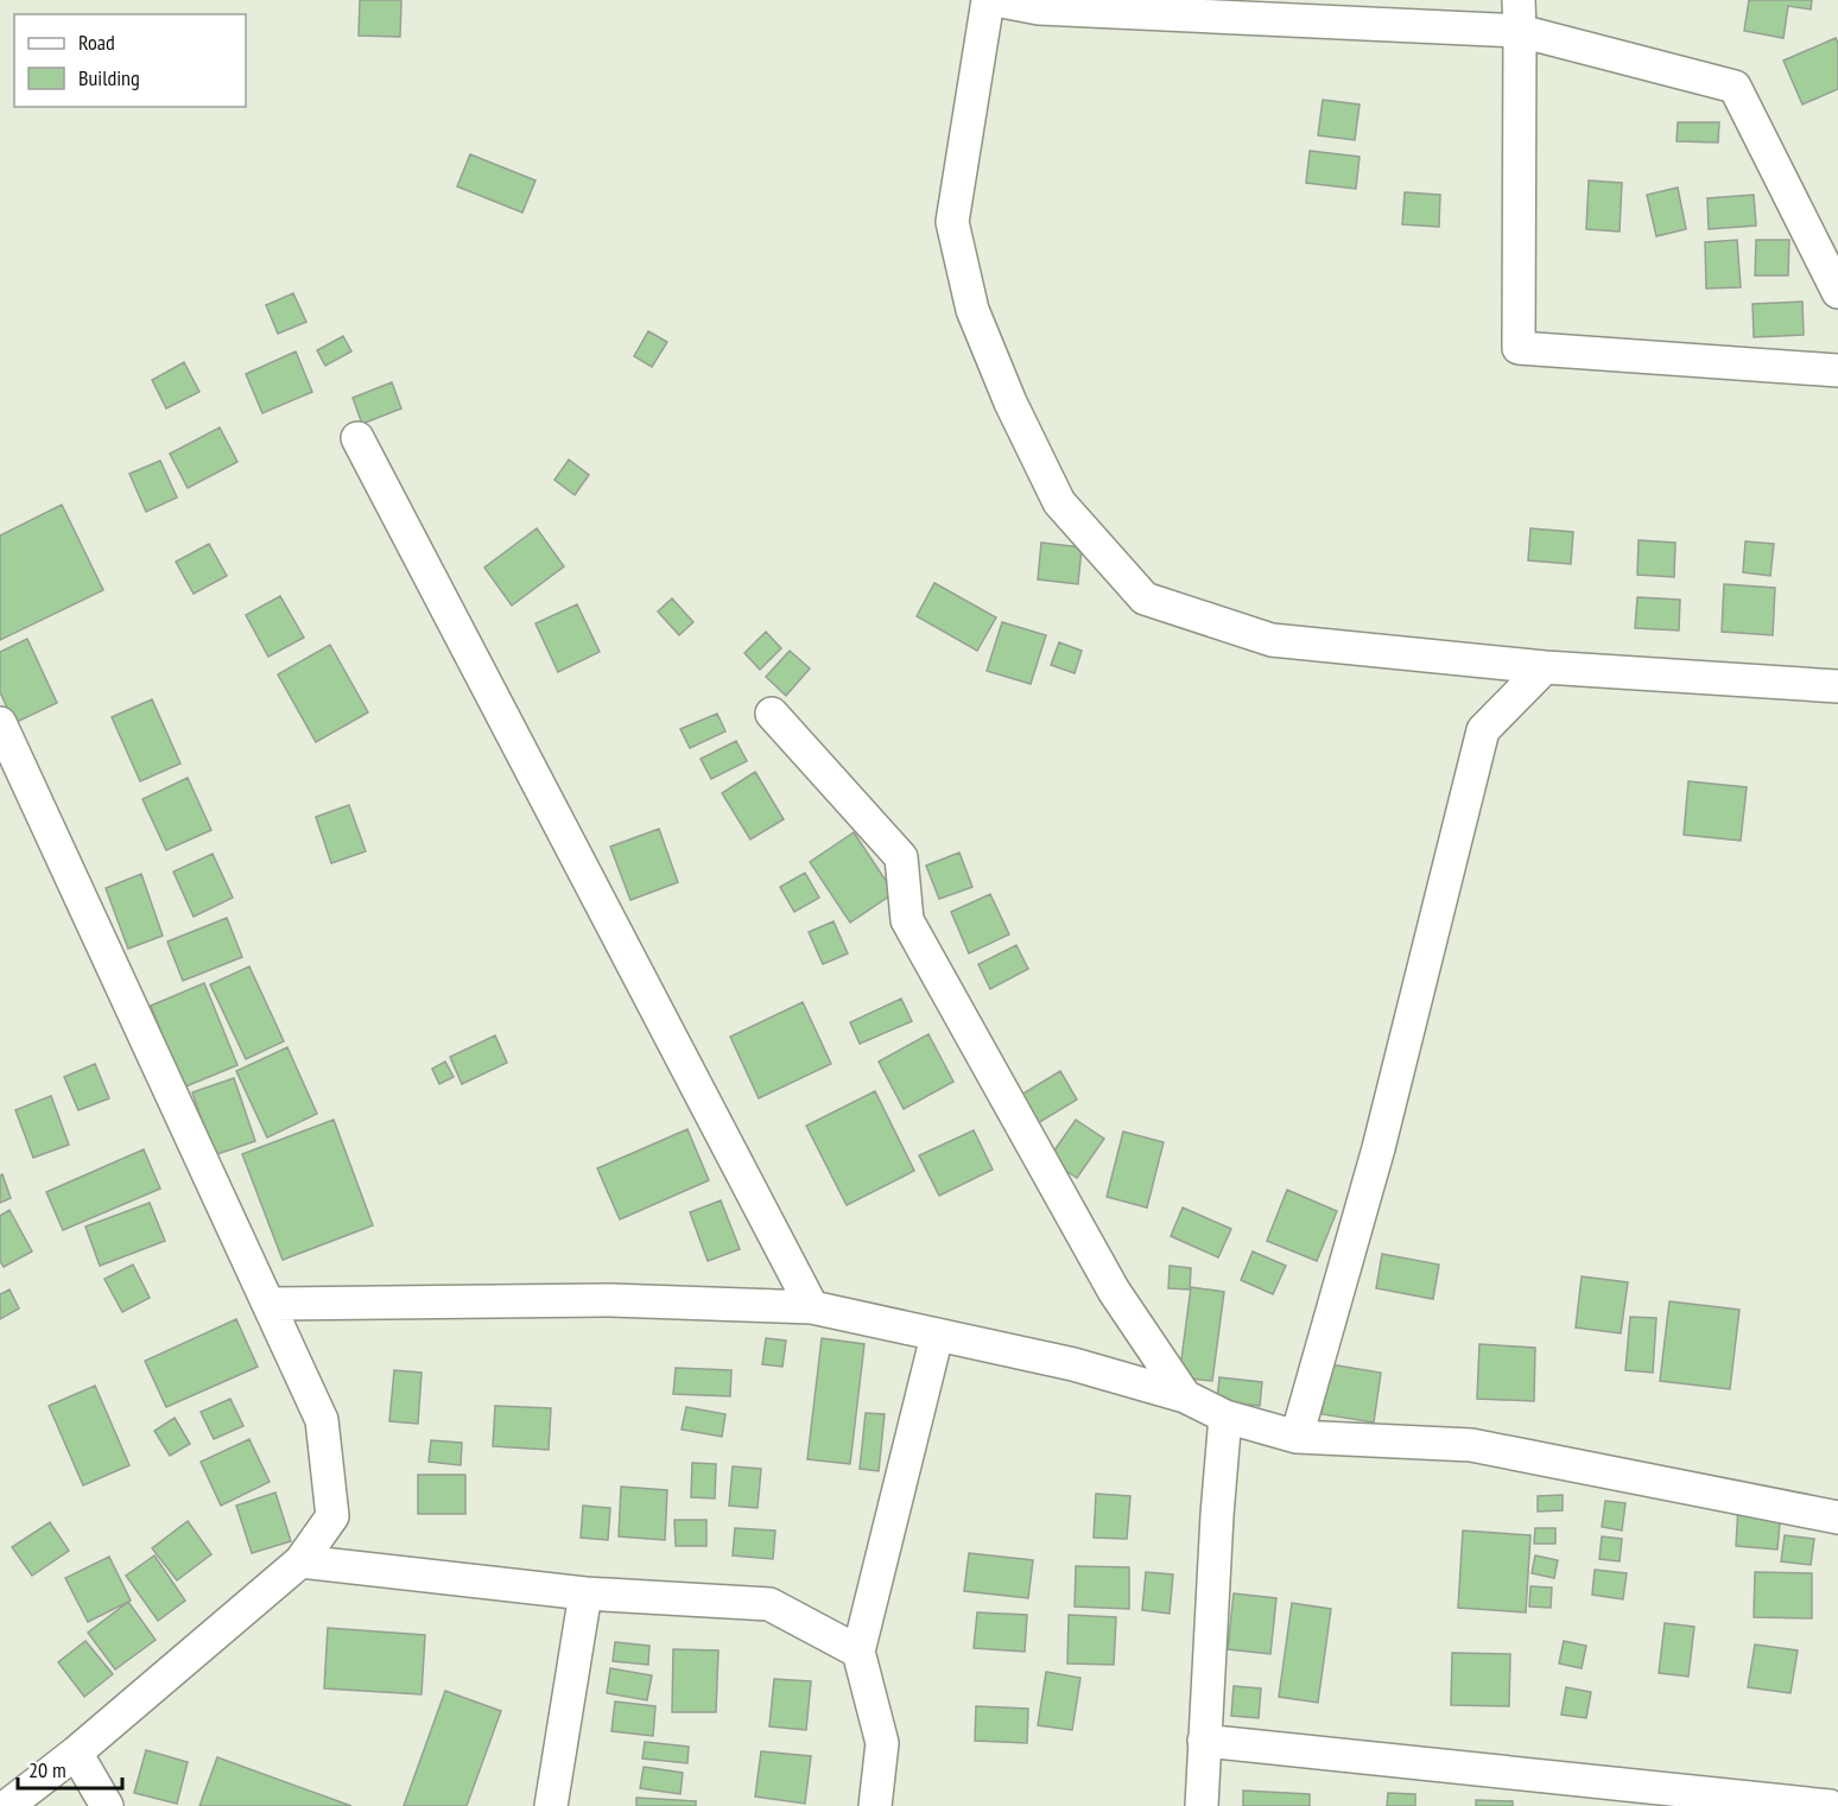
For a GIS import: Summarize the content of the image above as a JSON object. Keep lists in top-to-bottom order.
{
  "legend": ["Road", "Building"],
  "scale_bar": "20 m"
}
